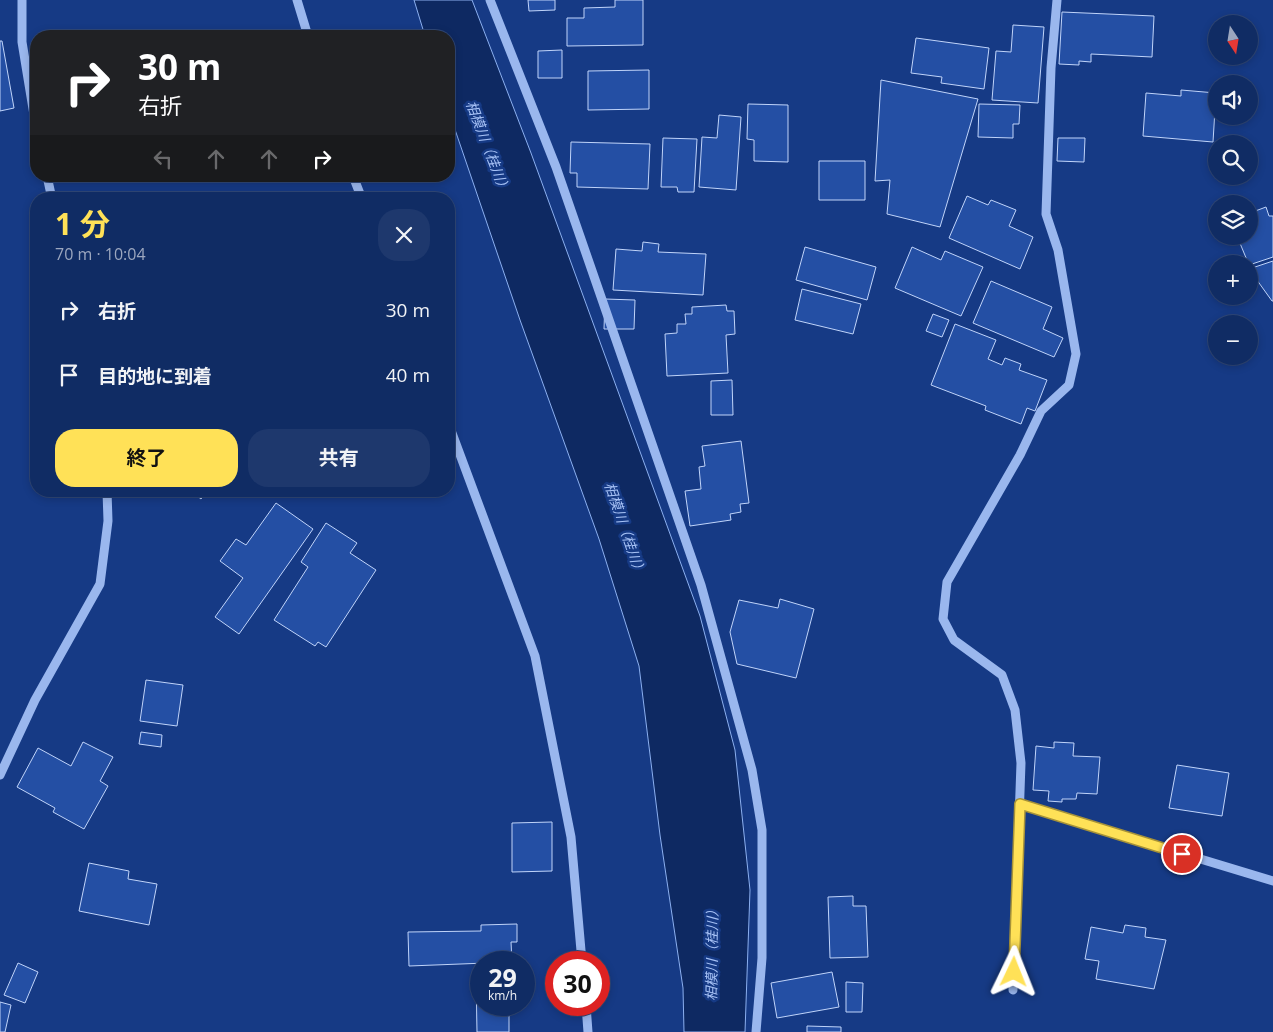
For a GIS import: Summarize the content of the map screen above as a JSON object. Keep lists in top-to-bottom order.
{
  "water": ["相模川（桂川）"],
  "north": "bottom",
  "page": {
    "map_buttons": ["+", "−"],
    "turn": ["30 m", "右折"],
    "heading": ["1 分", "70 m · 10:04"],
    "list": [
      {
        "name": "右折",
        "value": "30 m"
      },
      {
        "name": "目的地に到着",
        "value": "40 m"
      }
    ],
    "buttons": ["終了", "共有"],
    "speed": "29 km/h",
    "limit": "30"
  }
}
